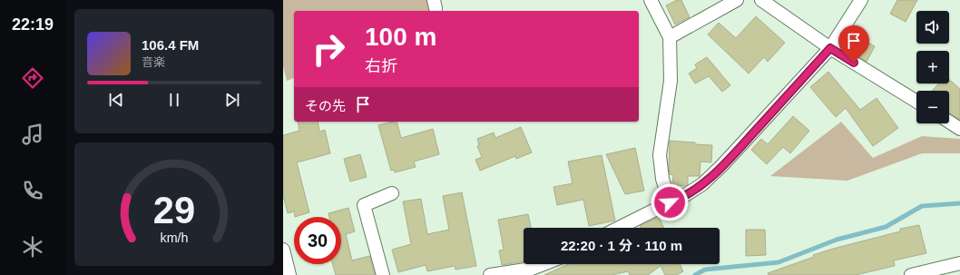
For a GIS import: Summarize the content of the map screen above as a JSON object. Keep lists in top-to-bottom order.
{
  "page": {
    "tabs": "22:19",
    "map_buttons": ["+", "−"],
    "turn": ["100 m", "右折"],
    "song": ["106.4 FM", "音楽"],
    "then": "その先",
    "limit": "30",
    "trip": "22:20 · 1 分 · 110 m",
    "gauge": ["29", "km/h"]
  }
}
